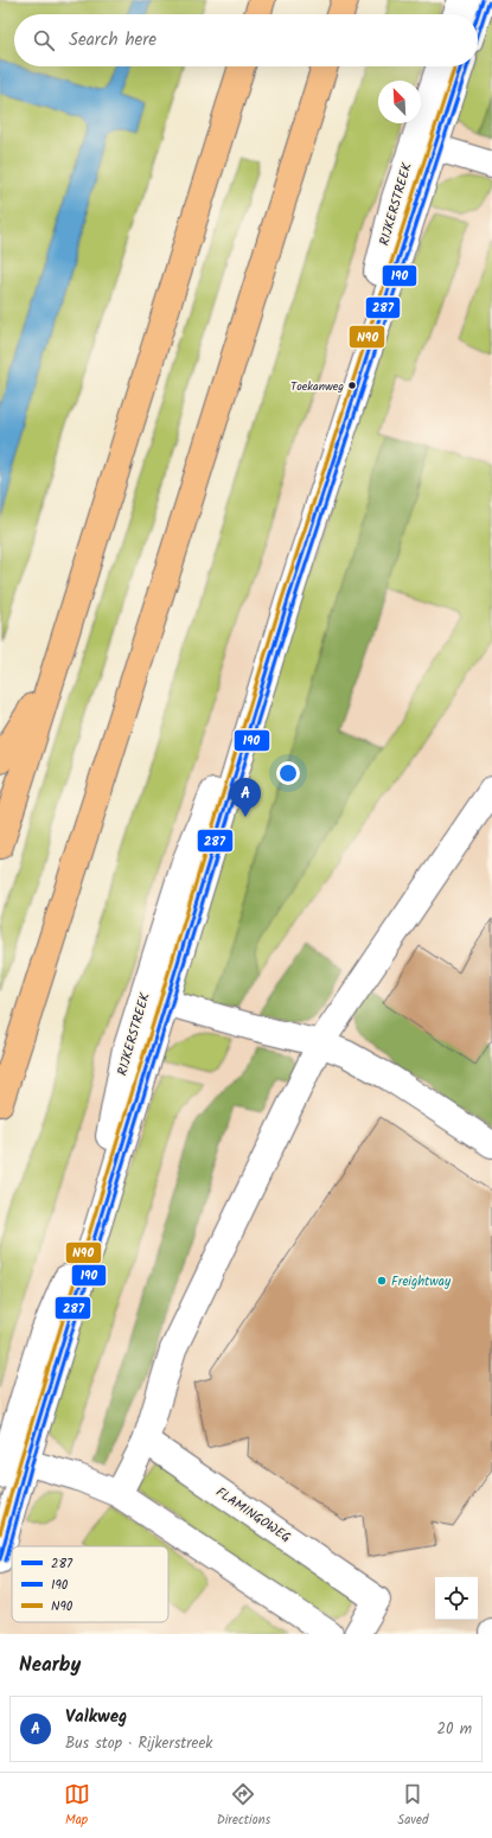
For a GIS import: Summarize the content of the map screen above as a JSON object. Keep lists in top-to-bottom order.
{
  "streets": {
    "street": ["RIJKERSTREEK", "FLAMINGOWEG"]
  },
  "places": ["Toekanweg", "Freightway"],
  "lines": ["transit line 287", "transit line 190", "transit line N90"],
  "legend": ["287", "190", "N90"],
  "north": "top left",
  "page": {
    "search": "Search here",
    "pins": "A",
    "heading": "Nearby",
    "list": [
      {
        "mark": "A",
        "name": "Valkweg",
        "note": "Bus stop · Rijkerstreek",
        "value": "20 m"
      }
    ],
    "nav": ["Map", "Directions", "Saved"]
  }
}
